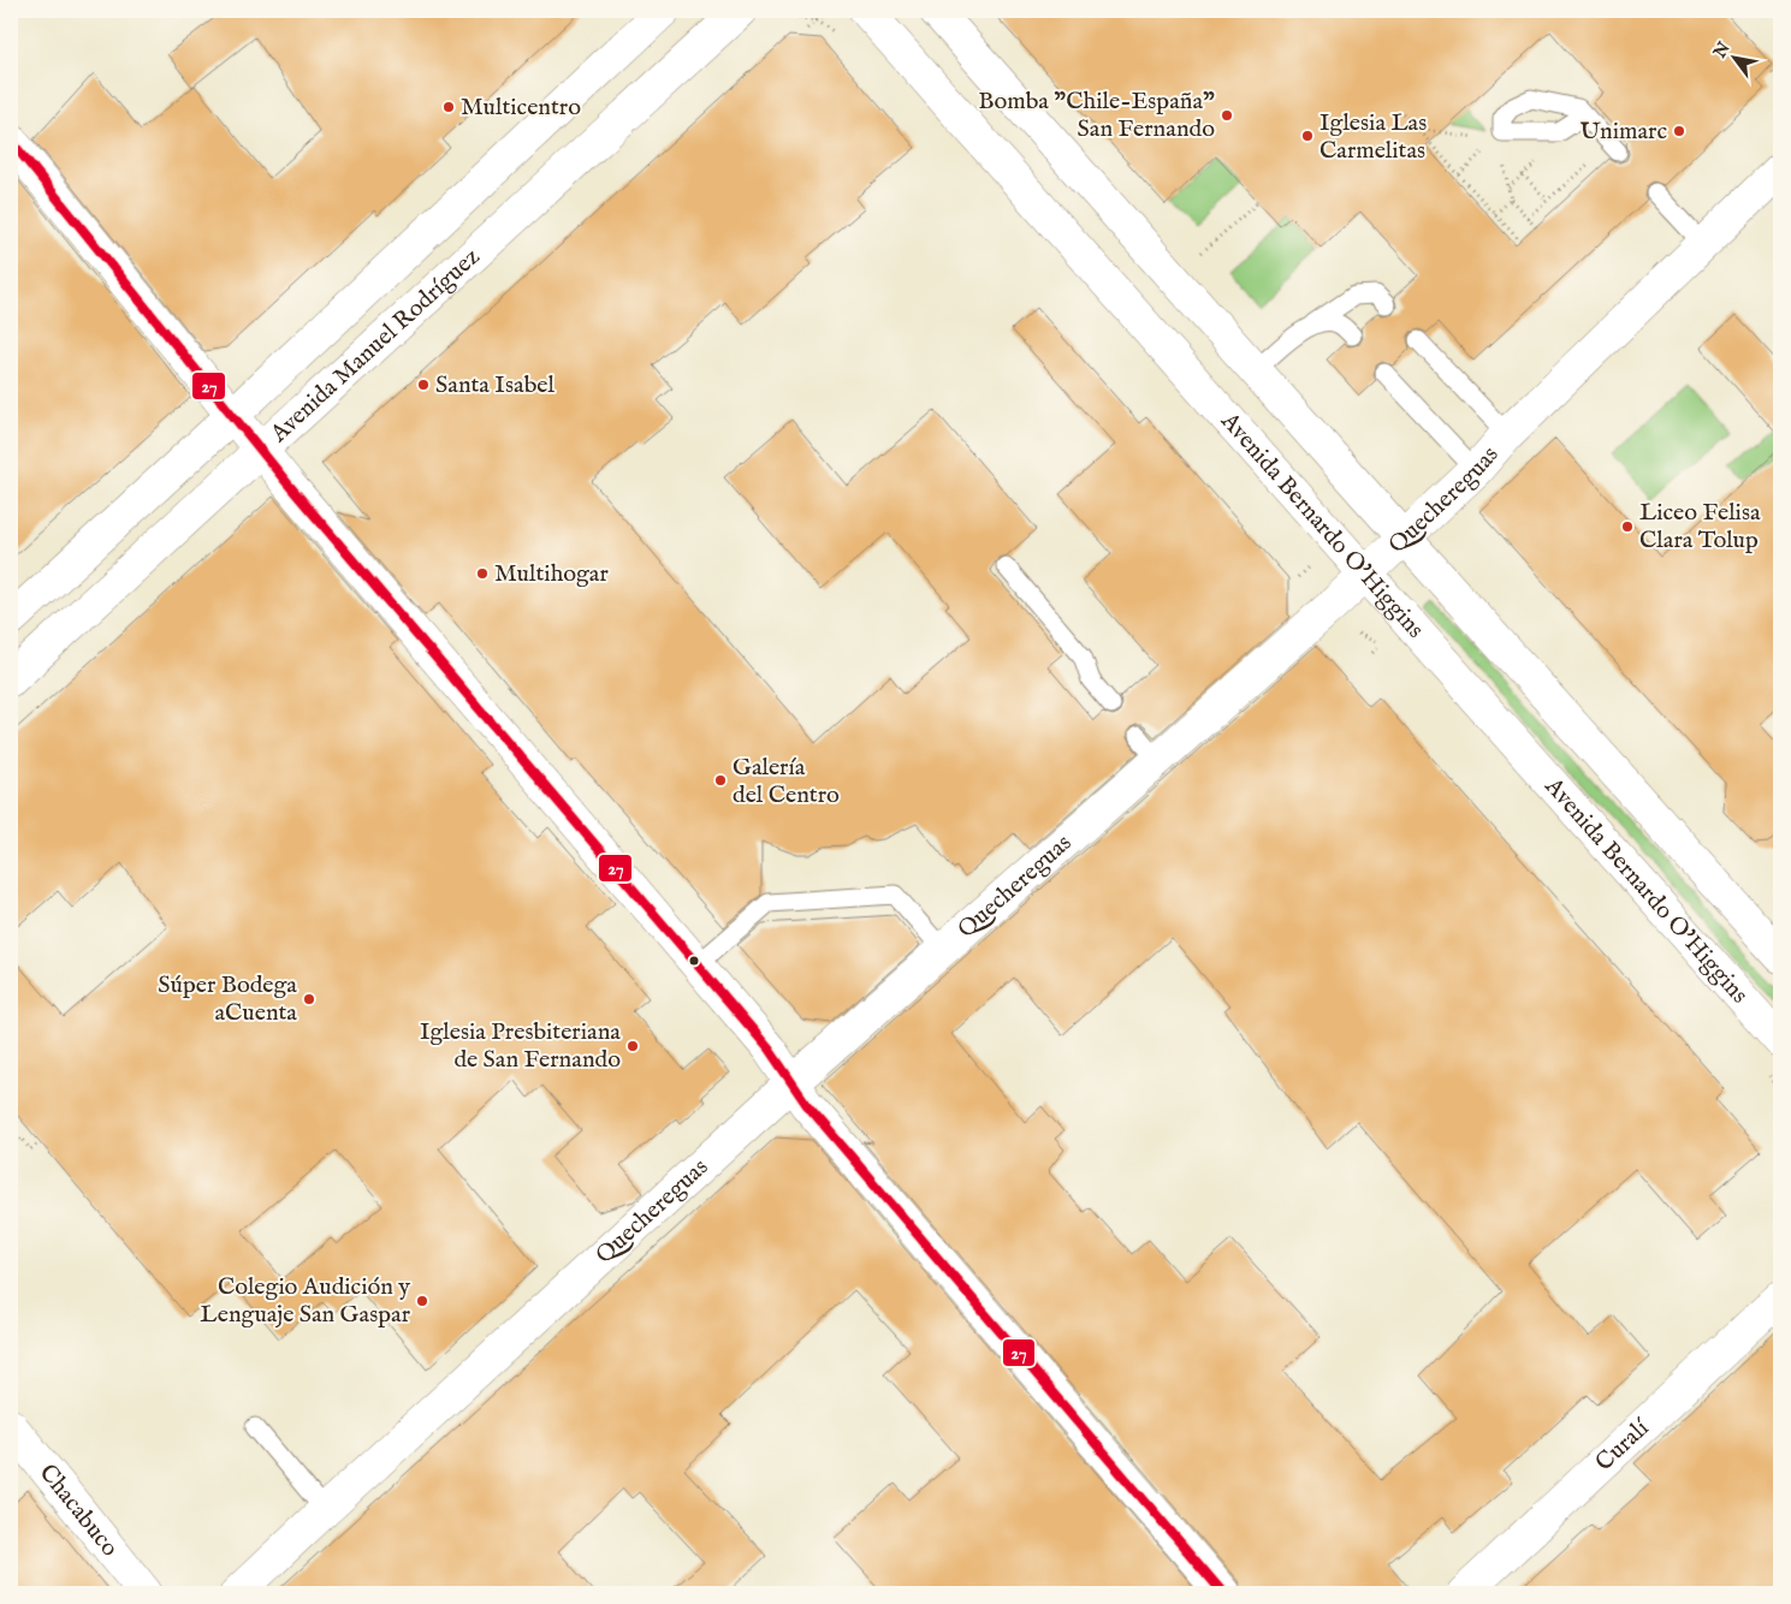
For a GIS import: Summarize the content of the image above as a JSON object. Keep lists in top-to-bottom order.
{
  "streets": {
    "street": [
      "Avenida Manuel Rodríguez",
      "Quechereguas",
      "Avenida Bernardo O'Higgins",
      "Curalí",
      "Chacabuco"
    ]
  },
  "crossings": [
    ["Quechereguas", "Avenida Bernardo O'Higgins"]
  ],
  "places": [
    "Multicentro",
    "Bomba \"Chile-España\" San Fernando",
    "Unimarc",
    "Iglesia Las Carmelitas",
    "Santa Isabel",
    "Liceo Felisa Clara Tolup",
    "Multihogar",
    "Galería del Centro",
    "Súper Bodega aCuenta",
    "Iglesia Presbiteriana de San Fernando",
    "Colegio Audición y Lenguaje San Gaspar"
  ],
  "lines": ["transit line 27"],
  "north": "top left"
}
